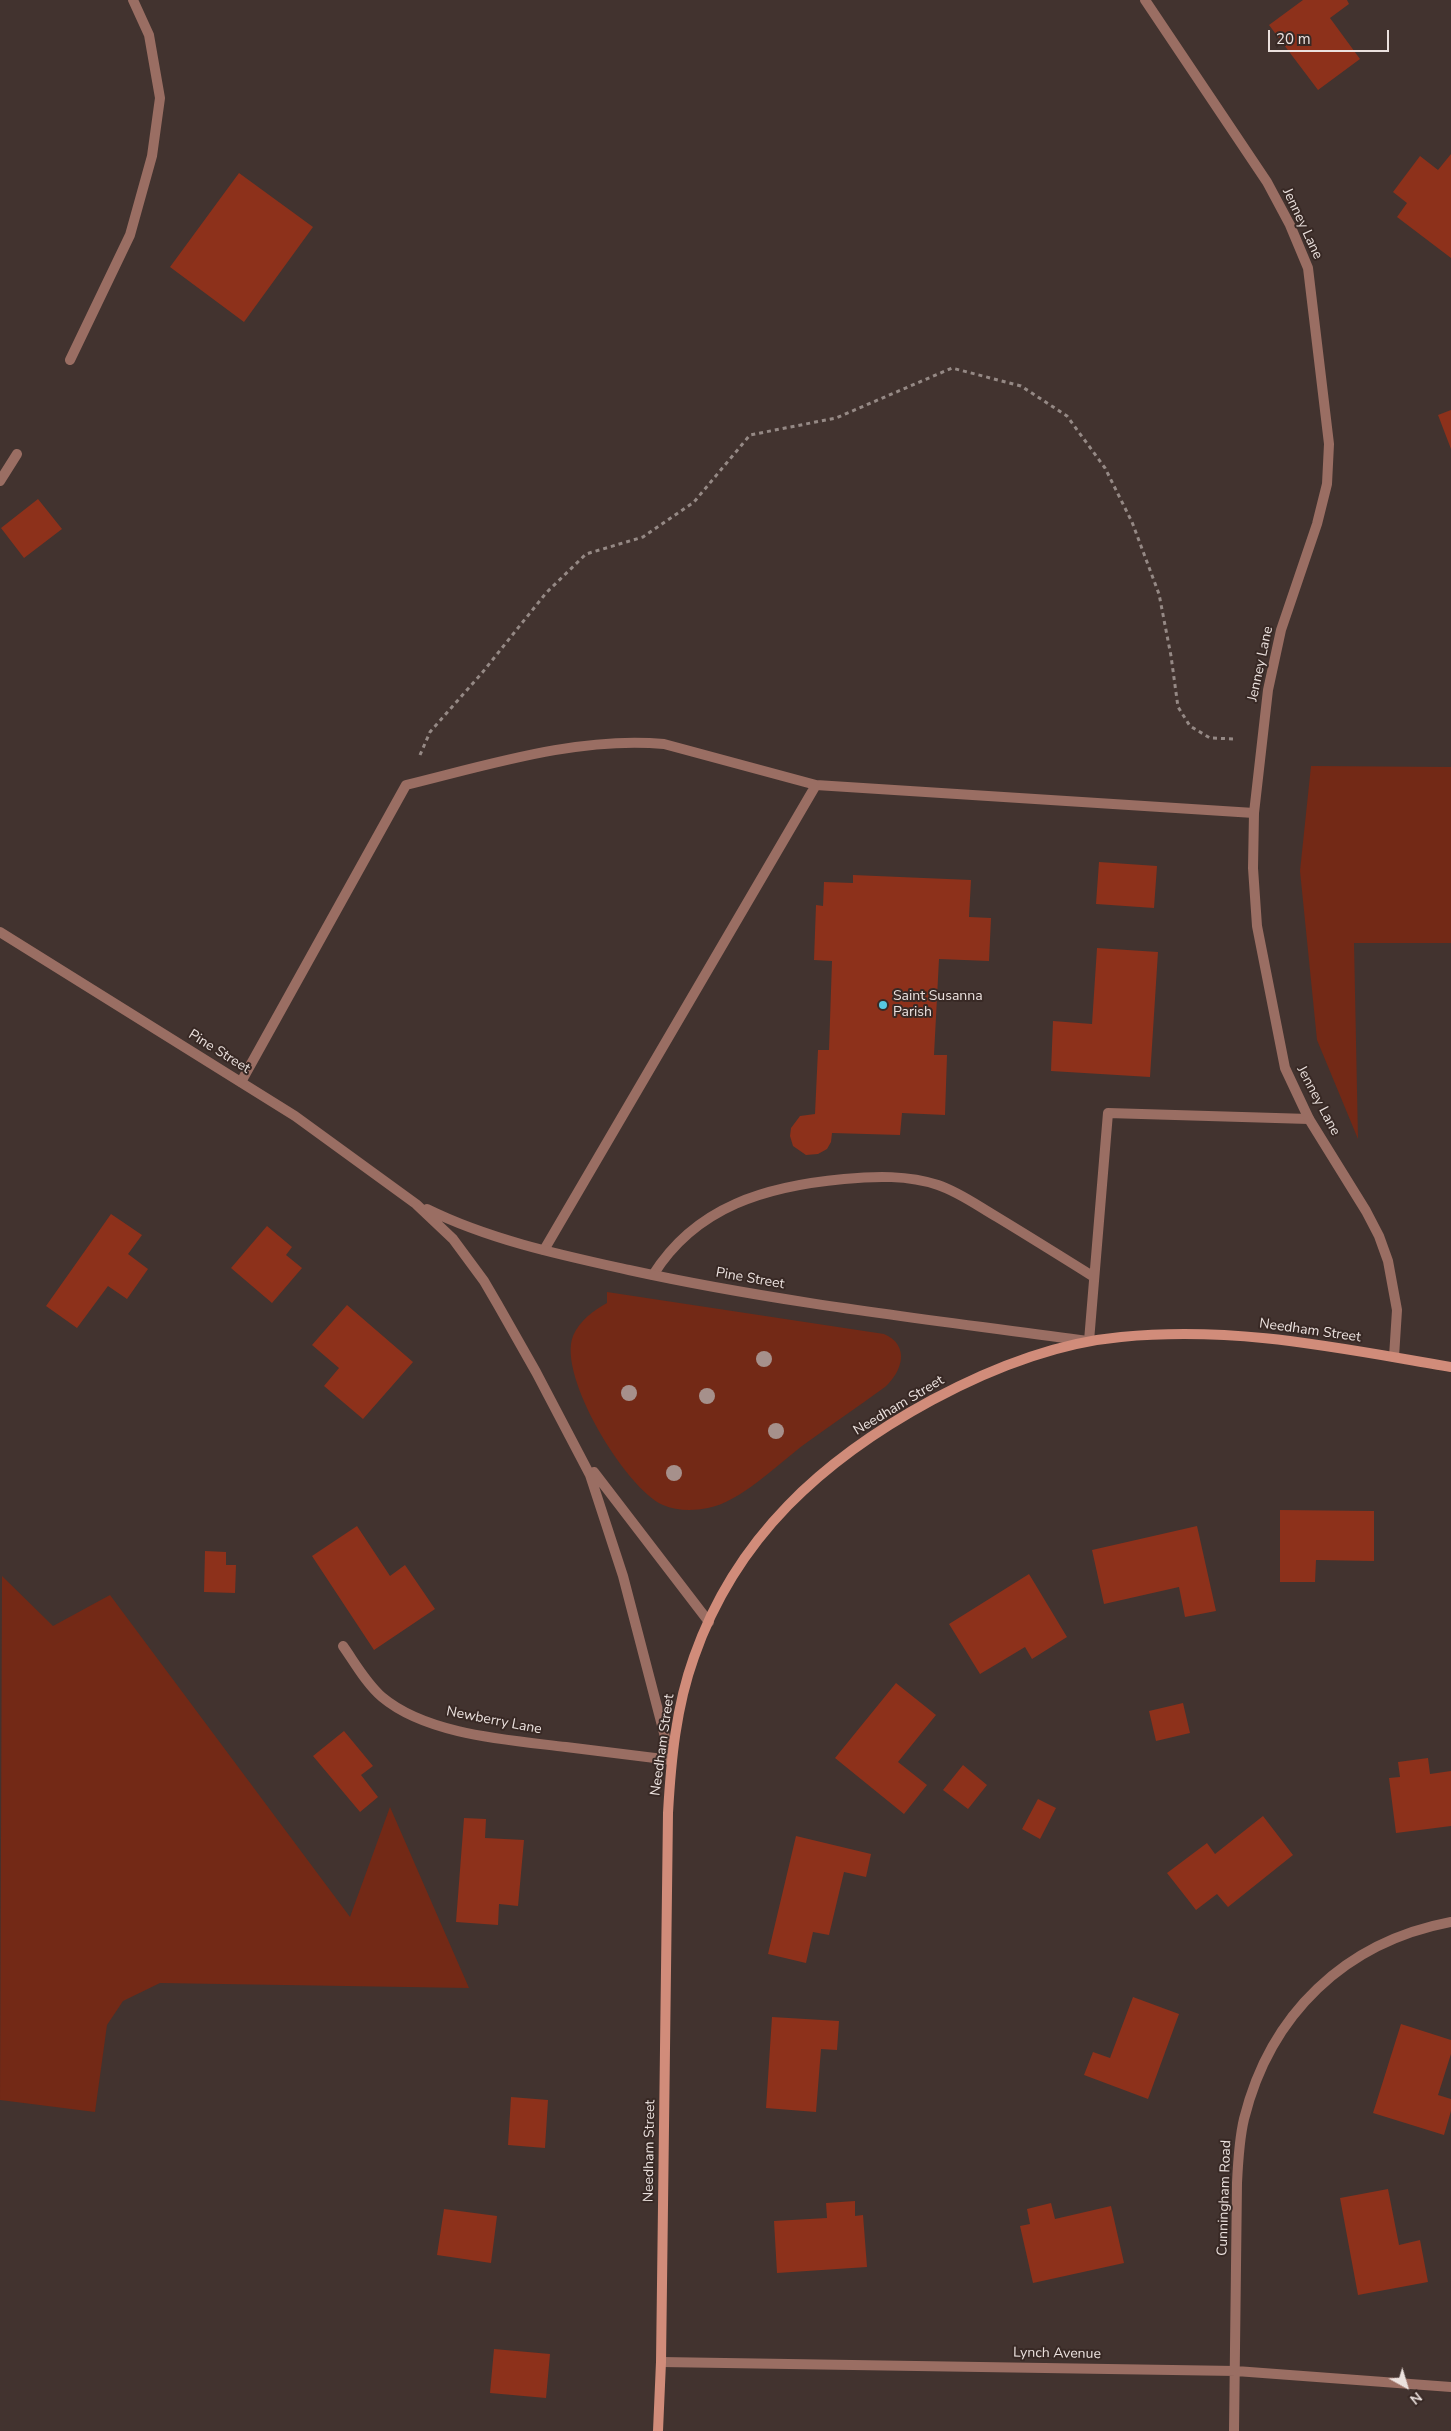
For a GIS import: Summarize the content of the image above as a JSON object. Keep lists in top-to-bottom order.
{
  "streets": {
    "main road": ["Needham Street"],
    "street": [
      "Jenney Lane",
      "Pine Street",
      "Newberry Lane",
      "Cunningham Road",
      "Lynch Avenue"
    ]
  },
  "crossings": [
    ["Jenney Lane", "Needham Street"],
    ["Pine Street", "Needham Street"],
    ["Pine Street", "Newberry Lane"],
    ["Needham Street", "Newberry Lane"],
    ["Needham Street", "Lynch Avenue"],
    ["Cunningham Road", "Lynch Avenue"]
  ],
  "places": ["Saint Susanna Parish"],
  "scale_bar": "20 m",
  "north": "bottom right"
}
